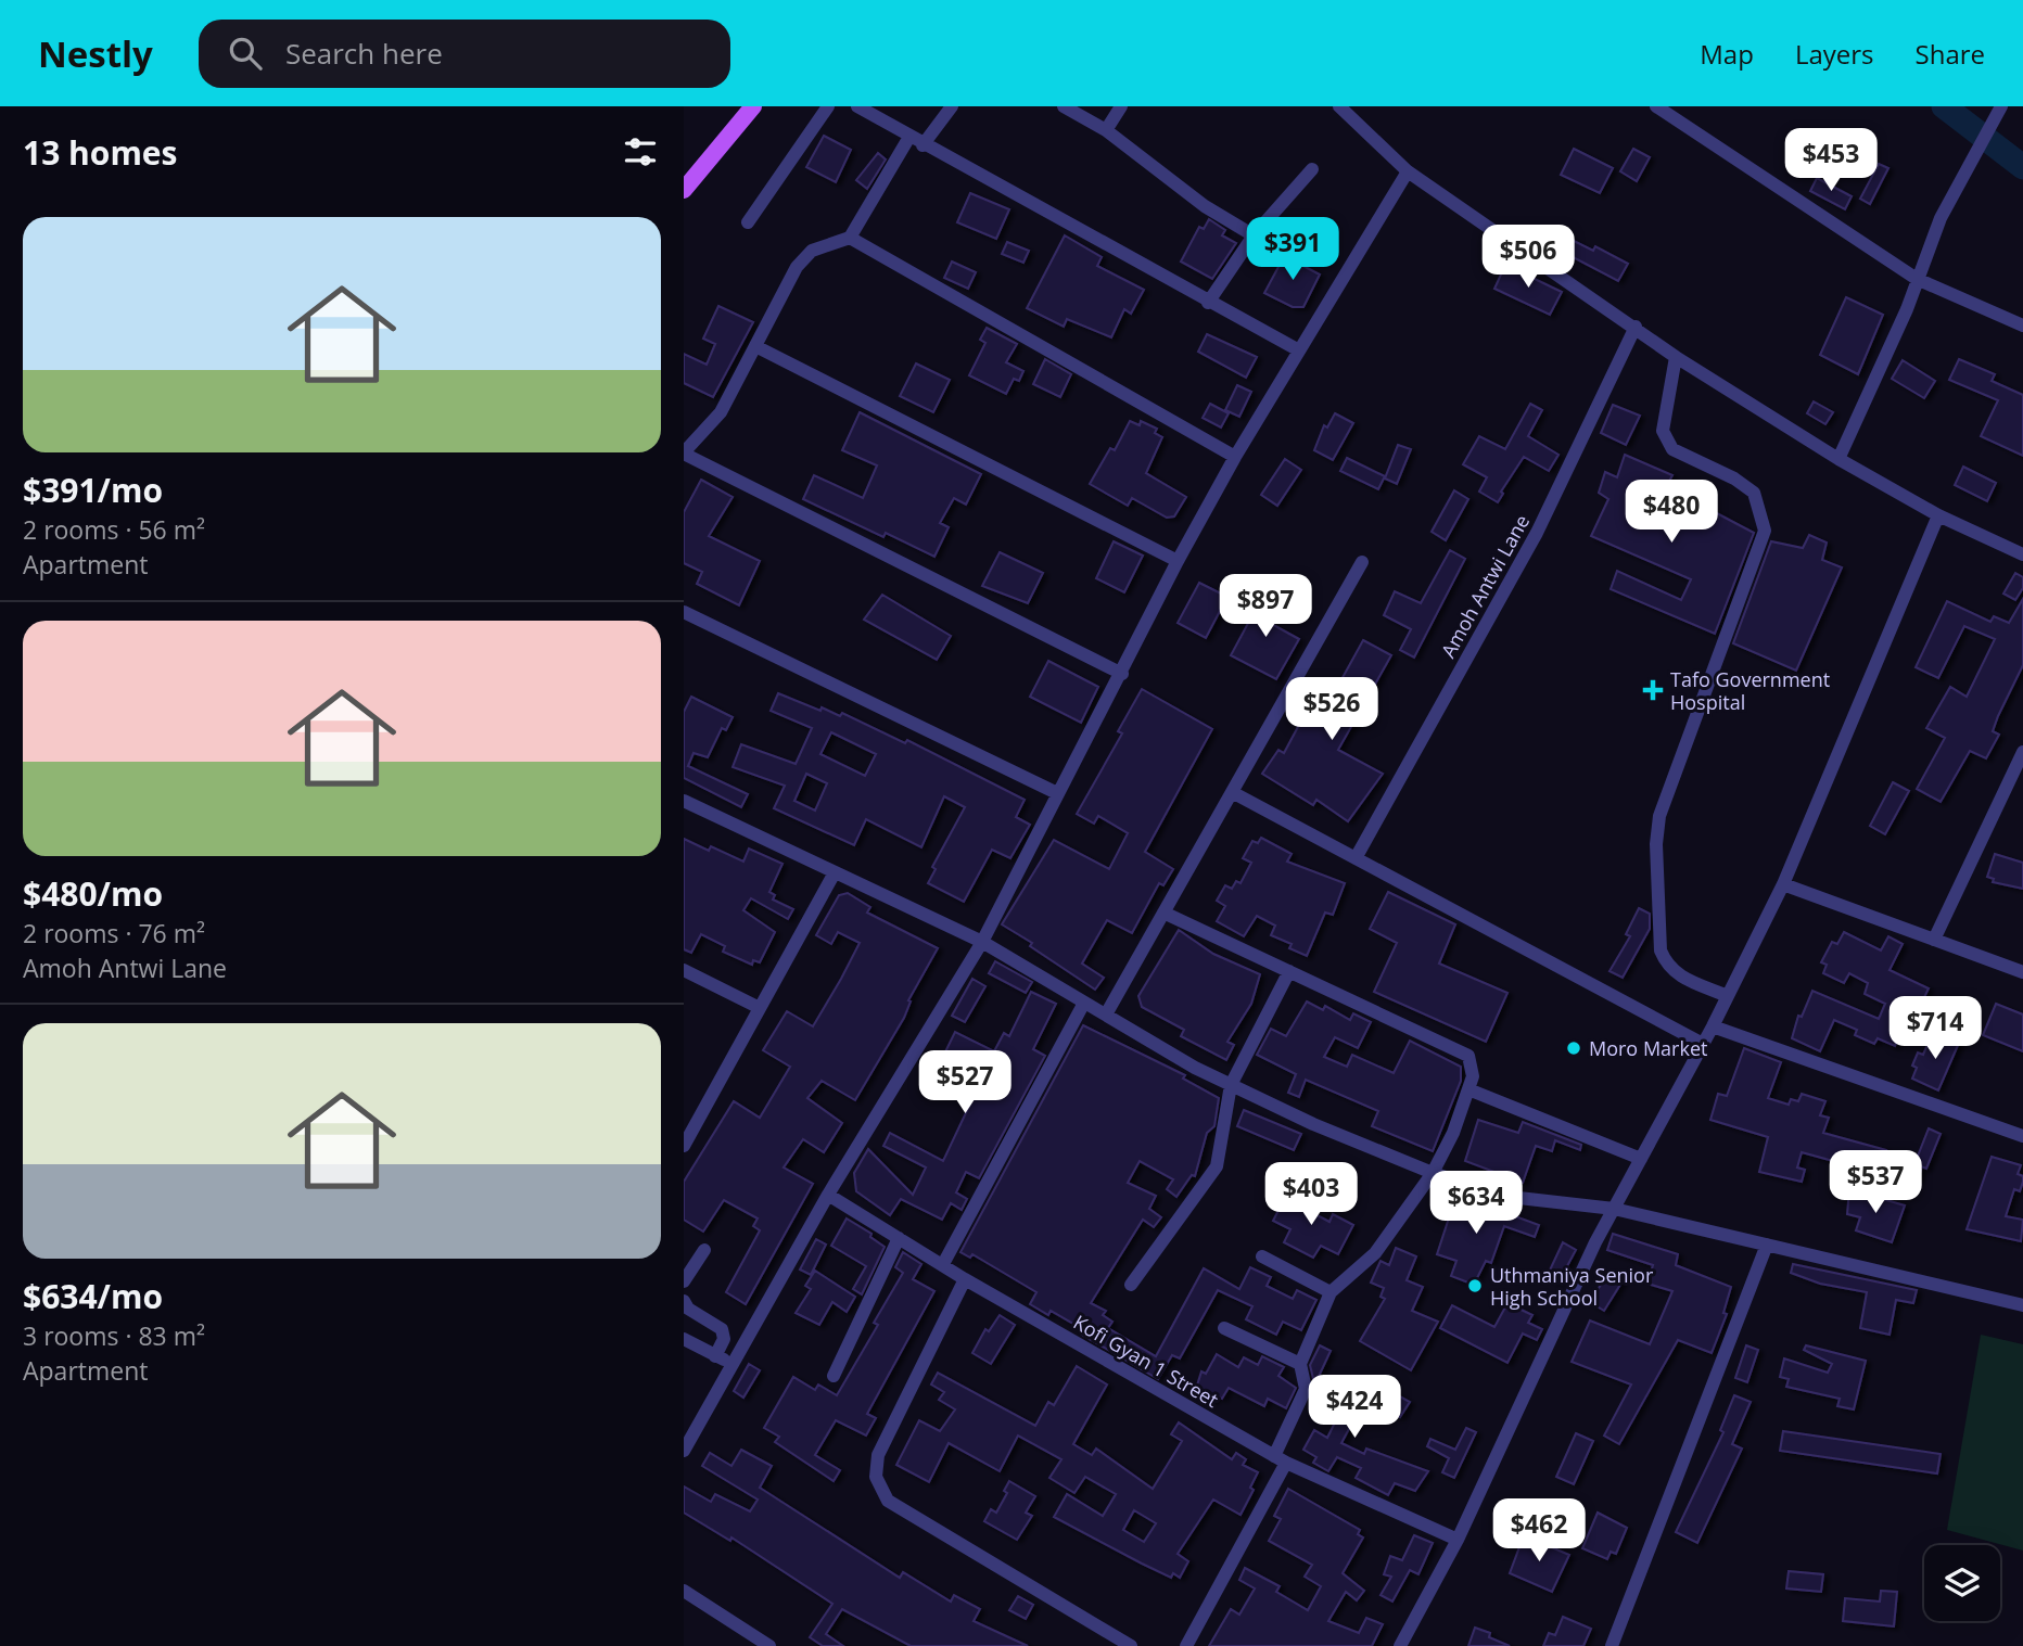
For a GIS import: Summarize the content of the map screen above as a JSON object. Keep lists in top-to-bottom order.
{
  "streets": {
    "street": ["Amoh Antwi Lane", "Kofi Gyan 1 Street"]
  },
  "places": {
    "health": ["Tafo Government Hospital"],
    "other": ["Moro Market", "Uthmaniya Senior High School"]
  },
  "page": {
    "header": "Nestly",
    "search": "Search here",
    "nav": ["Map", "Layers", "Share"],
    "heading": "13 homes",
    "price": [
      "$453",
      "$391",
      "$506",
      "$480",
      "$897",
      "$526",
      "$714",
      "$527",
      "$537",
      "$403",
      "$634",
      "$424",
      "$462"
    ],
    "list": [
      {
        "name": "$391/mo",
        "note": "2 rooms · 56 m² · Apartment"
      },
      {
        "name": "$480/mo",
        "note": "2 rooms · 76 m² · Amoh Antwi Lane"
      },
      {
        "name": "$634/mo",
        "note": "3 rooms · 83 m² · Apartment"
      }
    ]
  }
}
